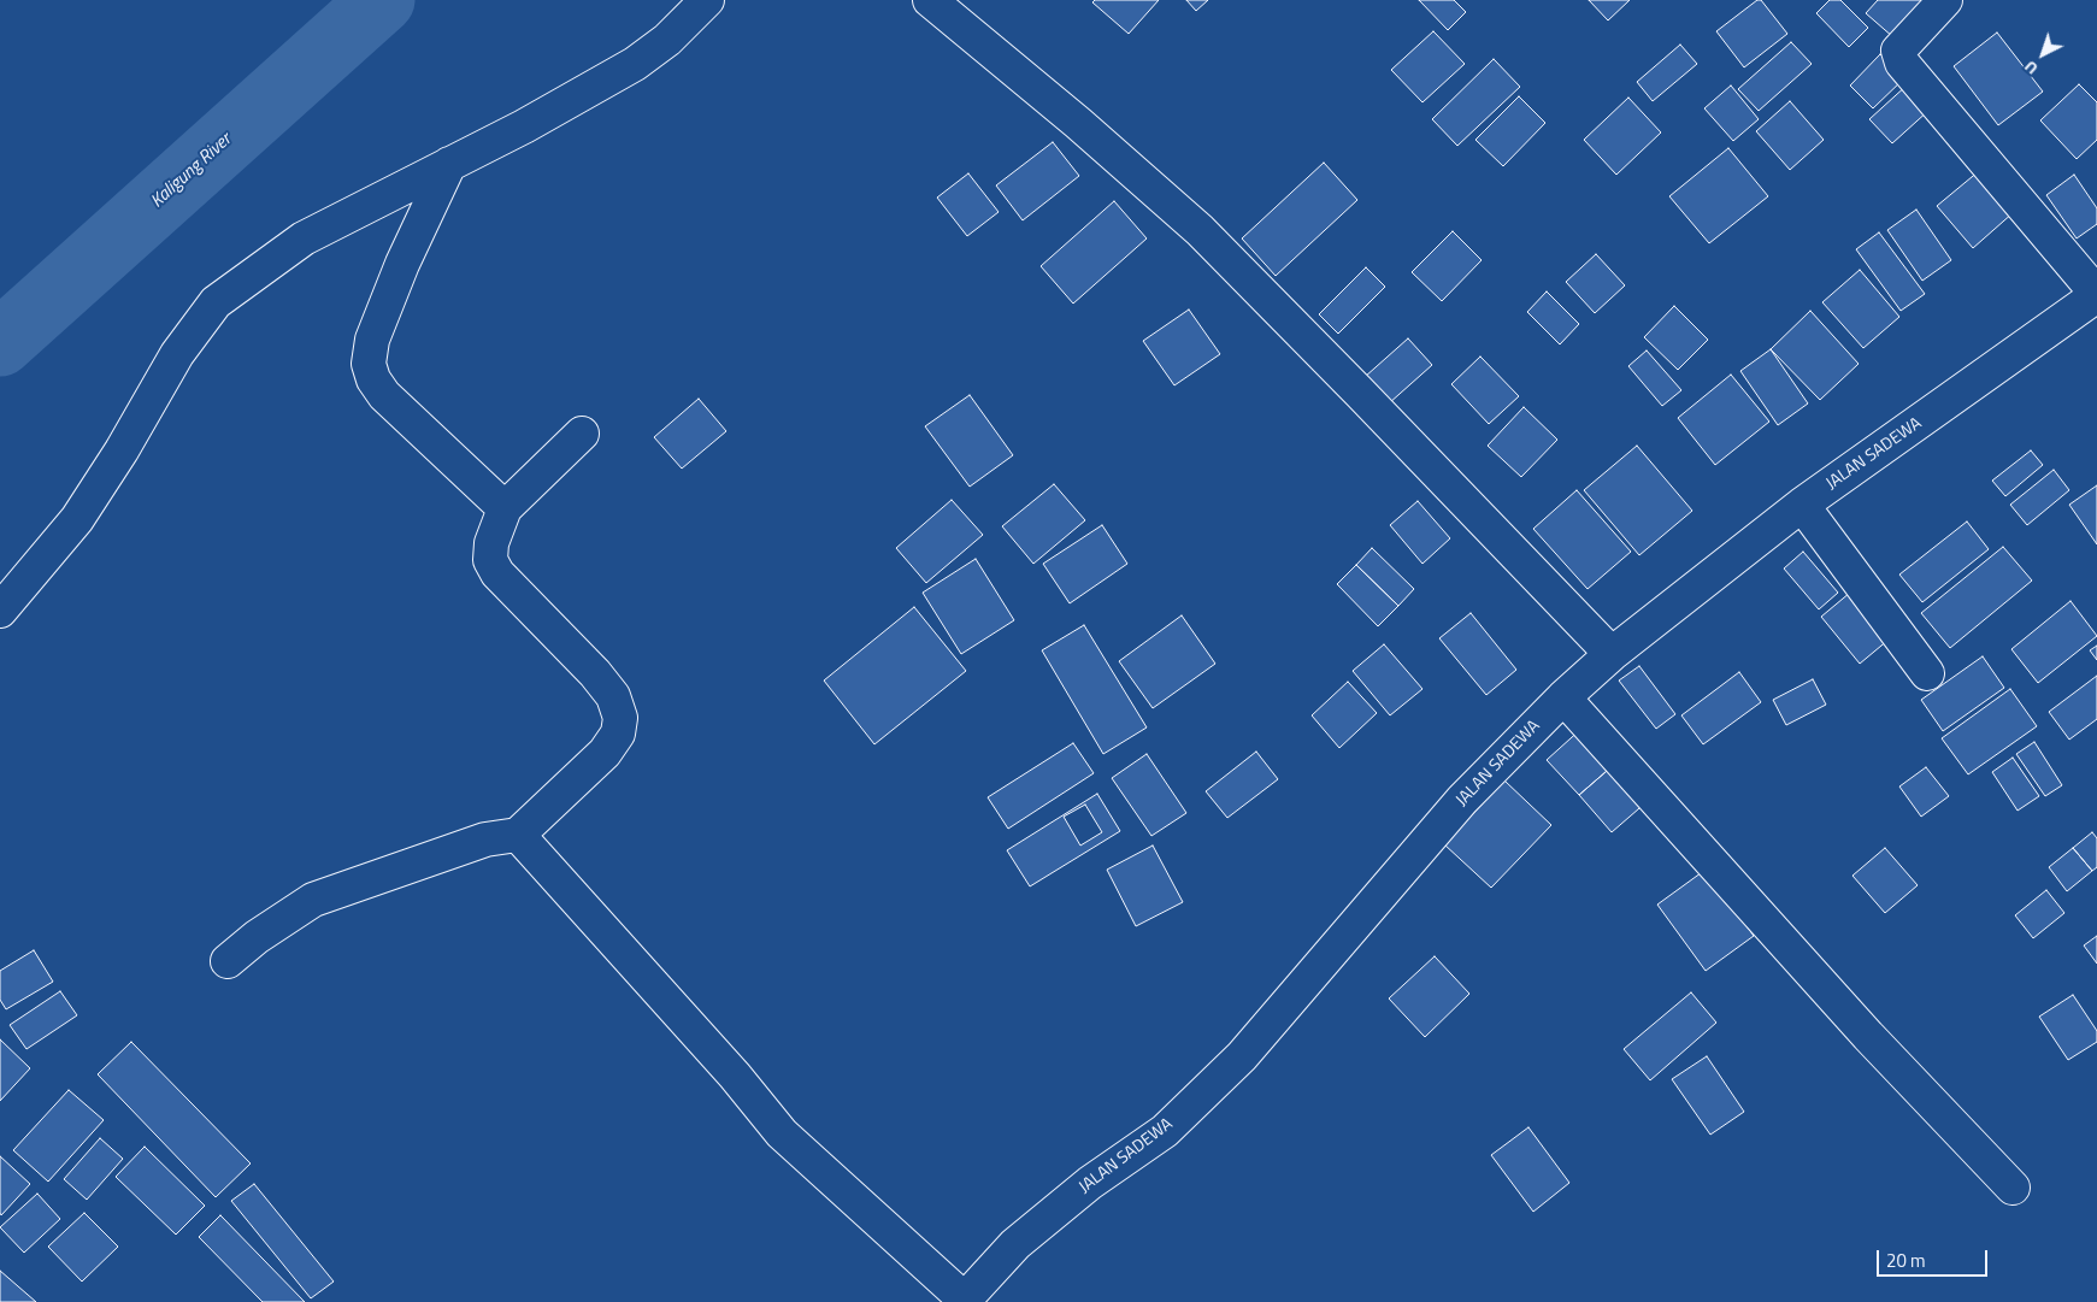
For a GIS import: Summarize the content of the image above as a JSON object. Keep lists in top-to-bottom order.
{
  "streets": {
    "street": ["JALAN SADEWA"]
  },
  "water": ["Kaligung River"],
  "scale_bar": "20 m",
  "north": "bottom left"
}
